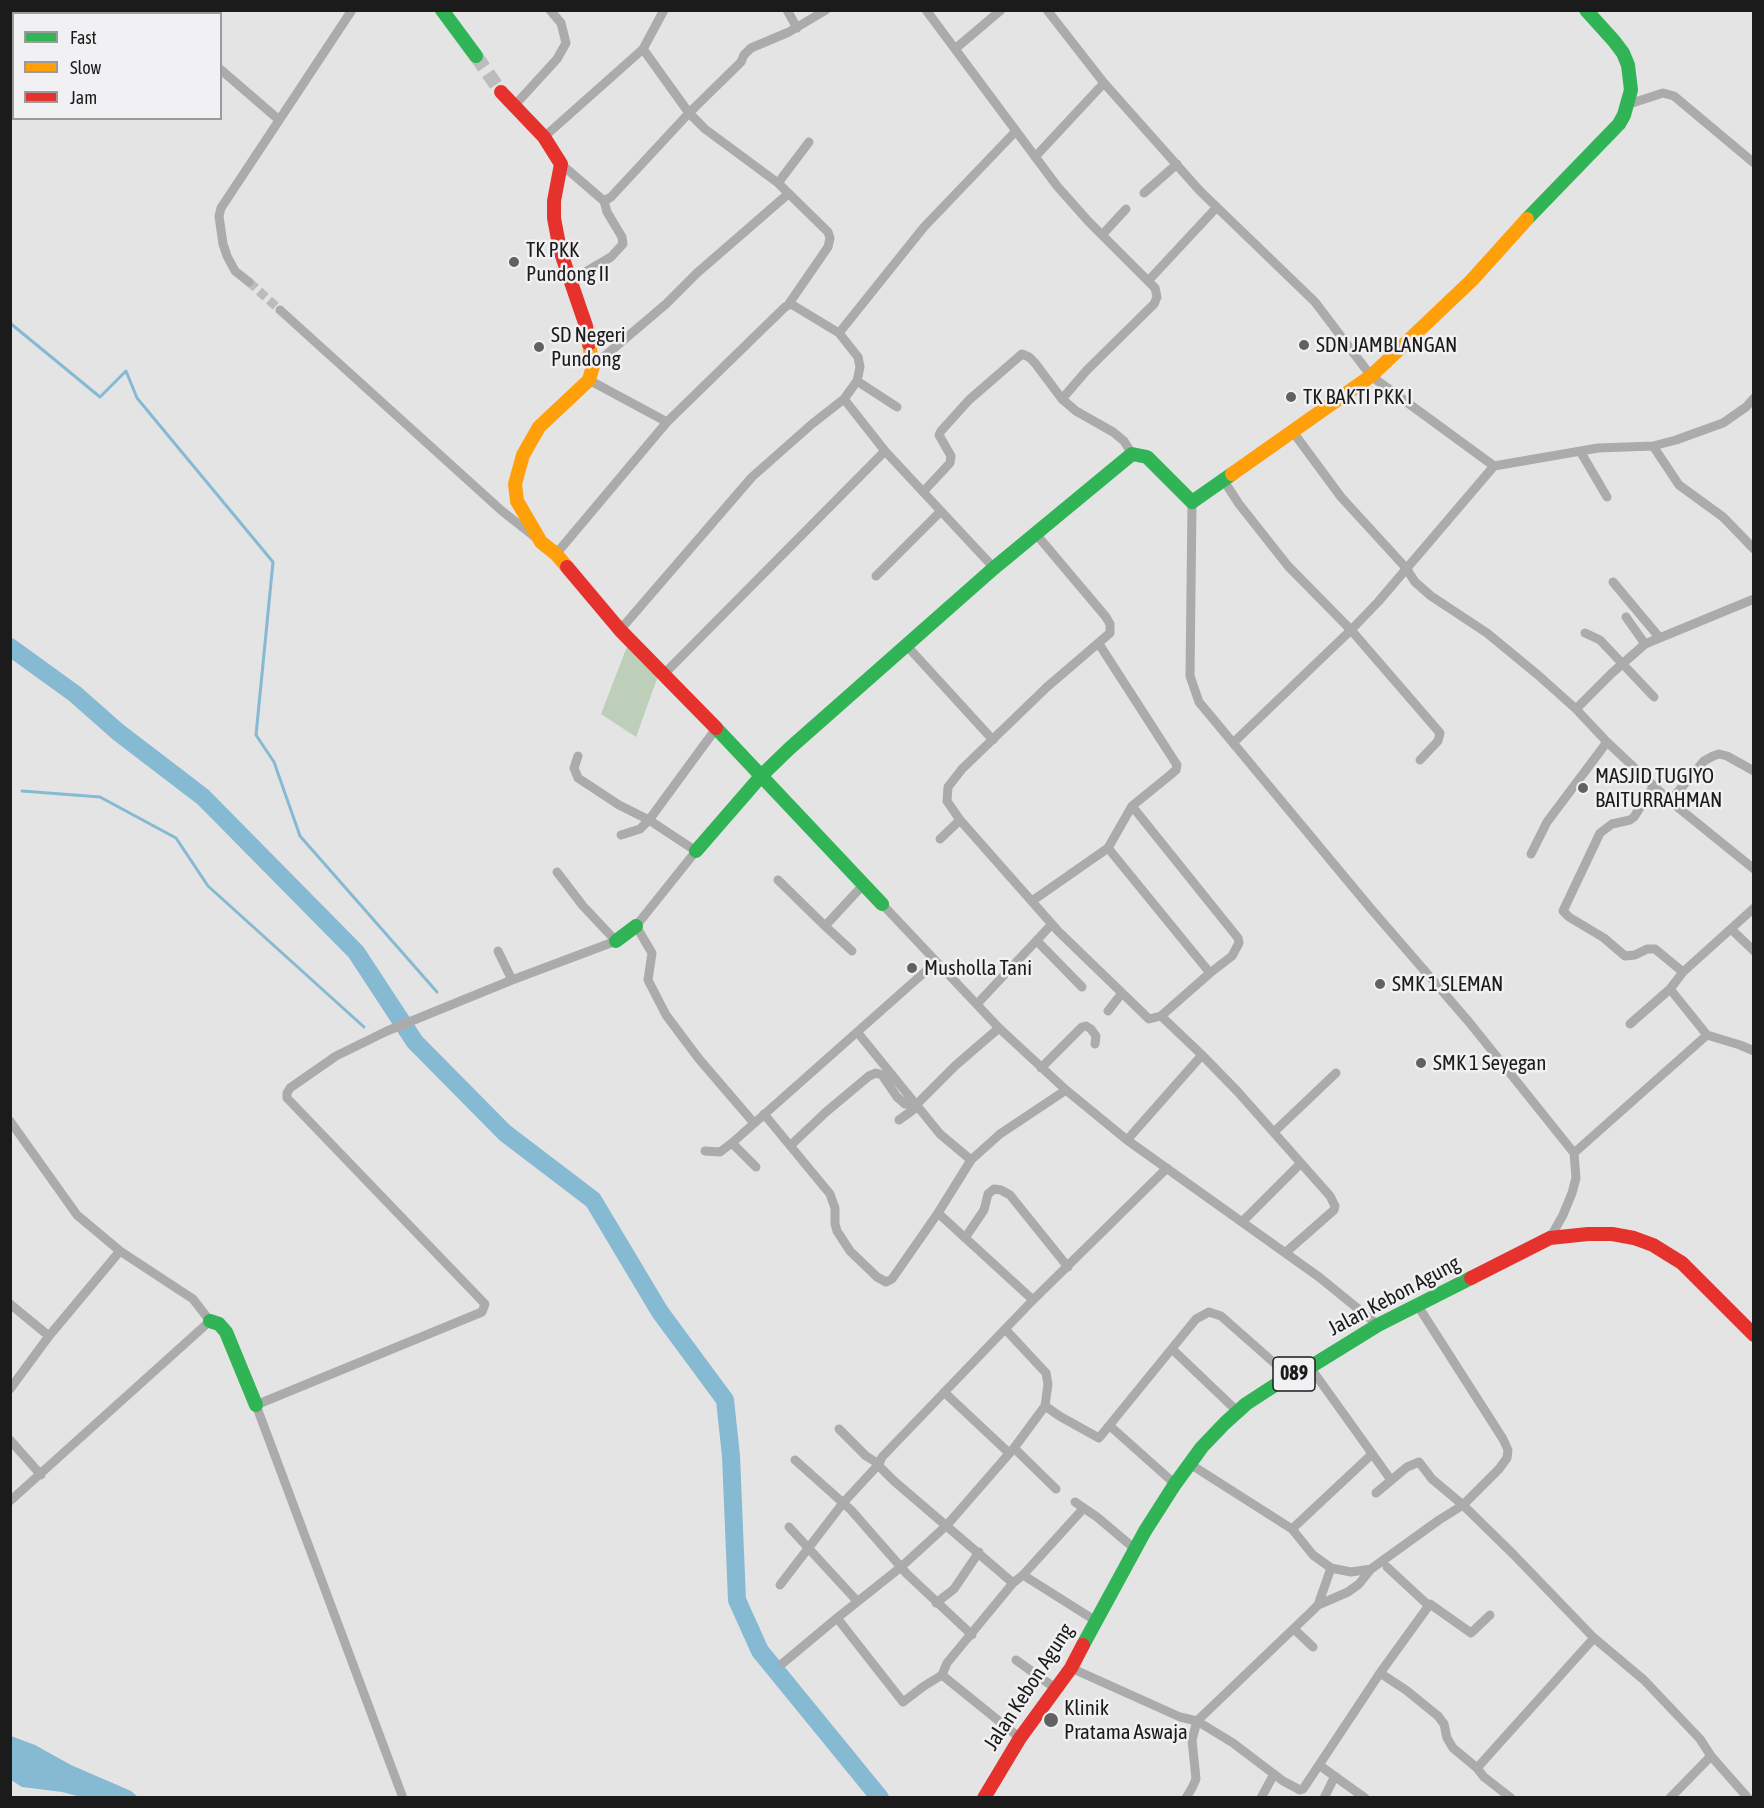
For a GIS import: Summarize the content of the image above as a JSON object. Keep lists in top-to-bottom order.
{
  "streets": {
    "street": ["Jalan Kebon Agung", "089"]
  },
  "places": [
    "TK PKK Pundong II",
    "SDN JAMBLANGAN",
    "SD Negeri Pundong",
    "TK BAKTI PKK I",
    "MASJID TUGIYO BAITURRAHMAN",
    "Musholla Tani",
    "SMK 1 SLEMAN",
    "SMK 1 Seyegan",
    "Klinik Pratama Aswaja"
  ],
  "legend": ["Fast", "Slow", "Jam"]
}
